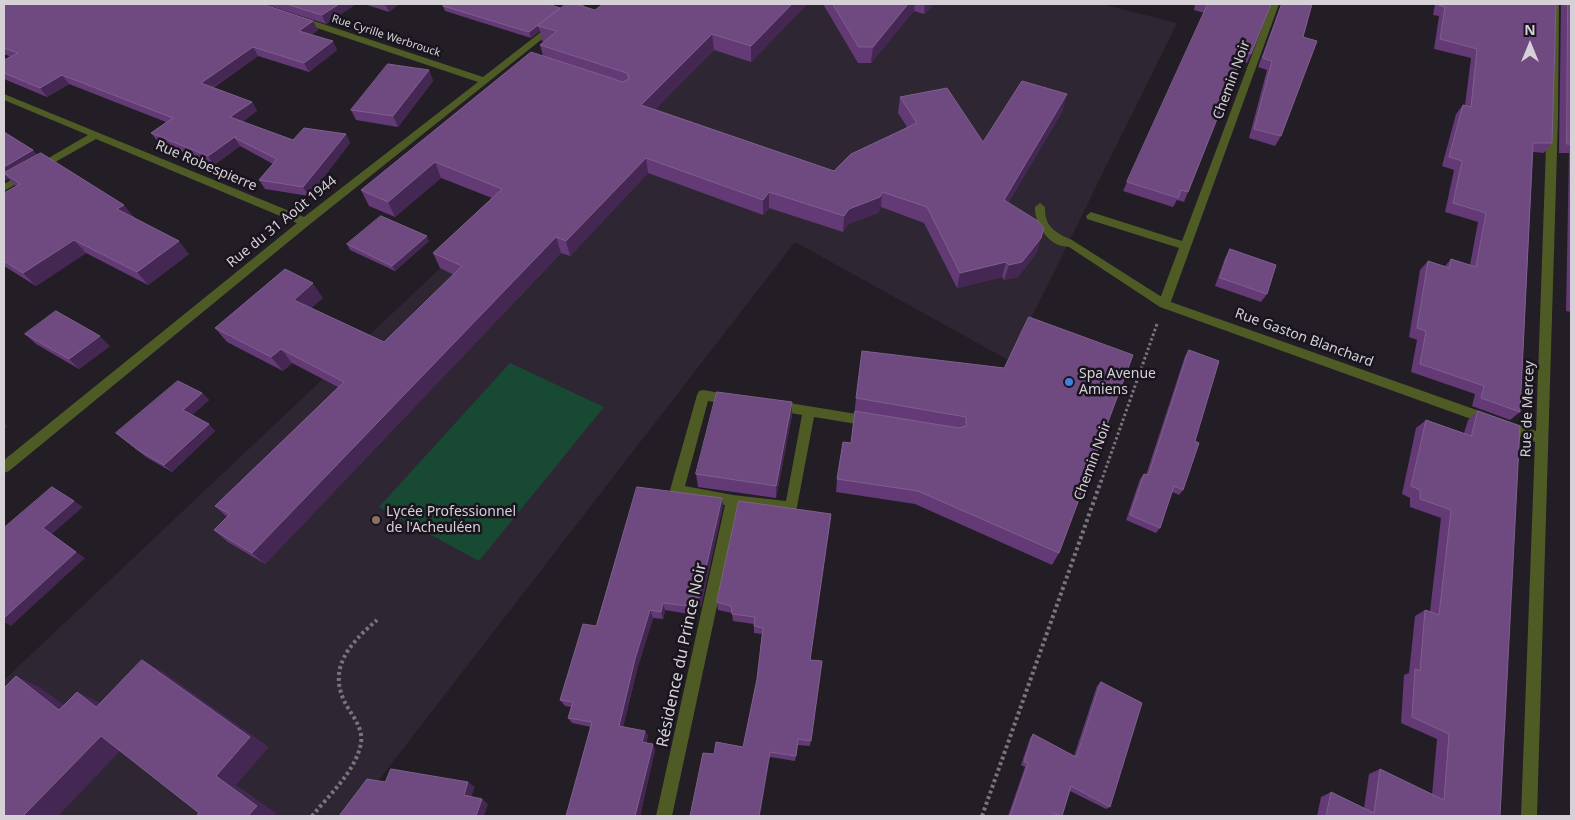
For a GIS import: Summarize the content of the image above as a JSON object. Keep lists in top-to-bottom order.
{
  "streets": {
    "street": [
      "Rue Cyrille Werbrouck",
      "Chemin Noir",
      "Rue Robespierre",
      "Rue du 31 Août 1944",
      "Rue Gaston Blanchard",
      "Rue de Mercey",
      "Résidence du Prince Noir"
    ]
  },
  "crossings": [
    ["Rue Cyrille Werbrouck", "Rue du 31 Août 1944"],
    ["Chemin Noir", "Rue Gaston Blanchard"],
    ["Rue Robespierre", "Rue du 31 Août 1944"],
    ["Rue Gaston Blanchard", "Rue de Mercey"]
  ],
  "places": ["Spa Avenue Amiens", "Lycée Professionnel de l'Acheuléen"],
  "north": "top"
}
